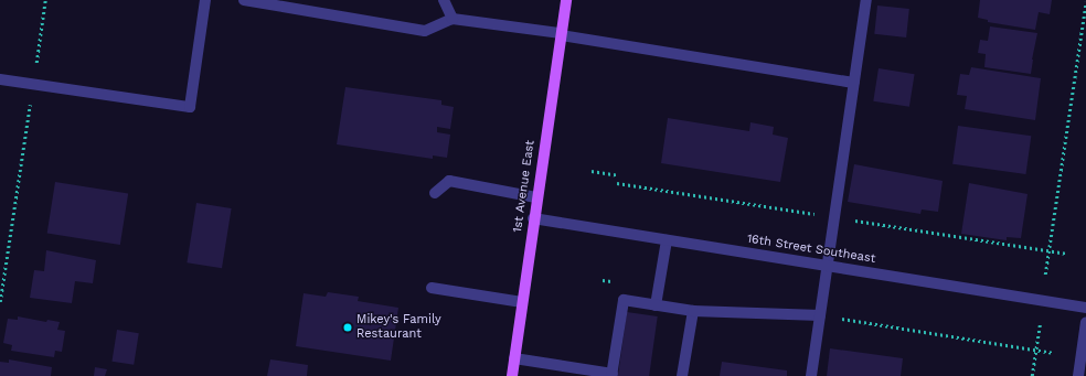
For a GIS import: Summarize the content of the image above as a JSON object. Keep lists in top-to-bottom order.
{
  "streets": {
    "main road": ["1st Avenue East"],
    "street": ["16th Street Southeast"]
  },
  "crossings": [
    ["1st Avenue East", "16th Street Southeast"]
  ],
  "places": ["Mikey's Family Restaurant"]
}
